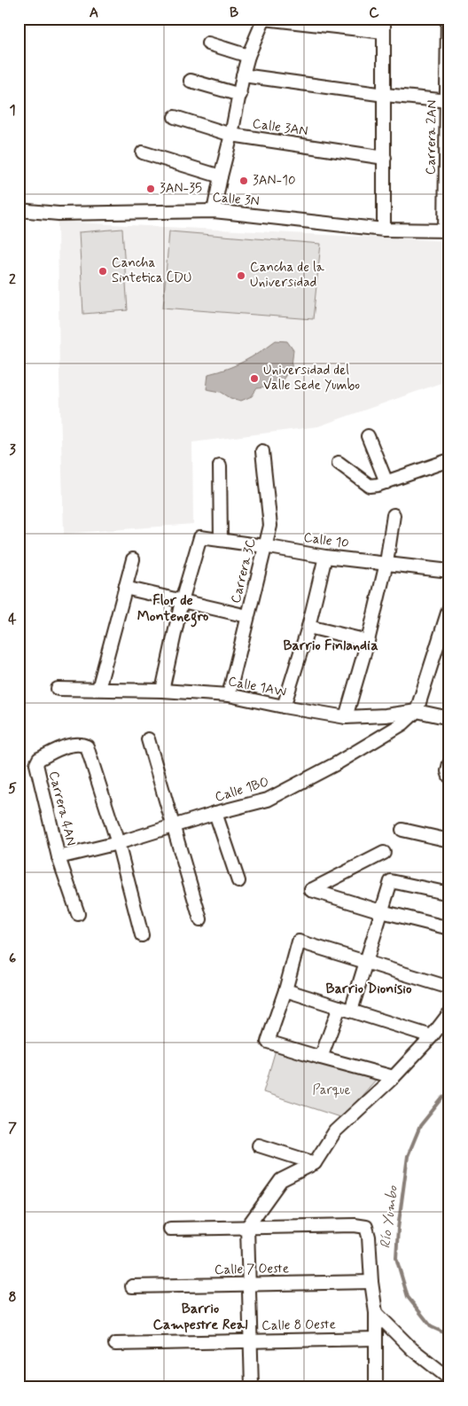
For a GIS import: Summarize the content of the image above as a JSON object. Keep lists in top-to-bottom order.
{
  "streets": {
    "street": [
      "Calle 3AN",
      "Carrera 2AN",
      "Calle 3N",
      "Calle 10",
      "Carrera 3C",
      "Calle 1AW",
      "Calle 1BO",
      "Carrera 4AN",
      "Calle 7 Oeste",
      "Calle 8 Oeste"
    ]
  },
  "crossings": [
    ["Carrera 2AN", "Calle 3N"],
    ["Calle 10", "Carrera 3C"],
    ["Carrera 3C", "Calle 1AW"],
    ["Calle 1AW", "Calle 1BO"],
    ["Calle 1BO", "Carrera 4AN"]
  ],
  "districts": [
    "Flor de Montenegro",
    "Barrio Finlandia",
    "Barrio Dionisio",
    "Barrio Campestre Real"
  ],
  "water": ["Río Yumbo"],
  "parks": ["Parque"],
  "places": [
    "3AN-10",
    "3AN-35",
    "Cancha Sintetica CDU",
    "Cancha de la Universidad",
    "Universidad del Valle Sede Yumbo"
  ],
  "grid": {
    "columns": ["A", "B", "C"],
    "rows": [
      "1",
      "2",
      "3",
      "4",
      "5",
      "6",
      "7",
      "8"
    ]
  }
}
